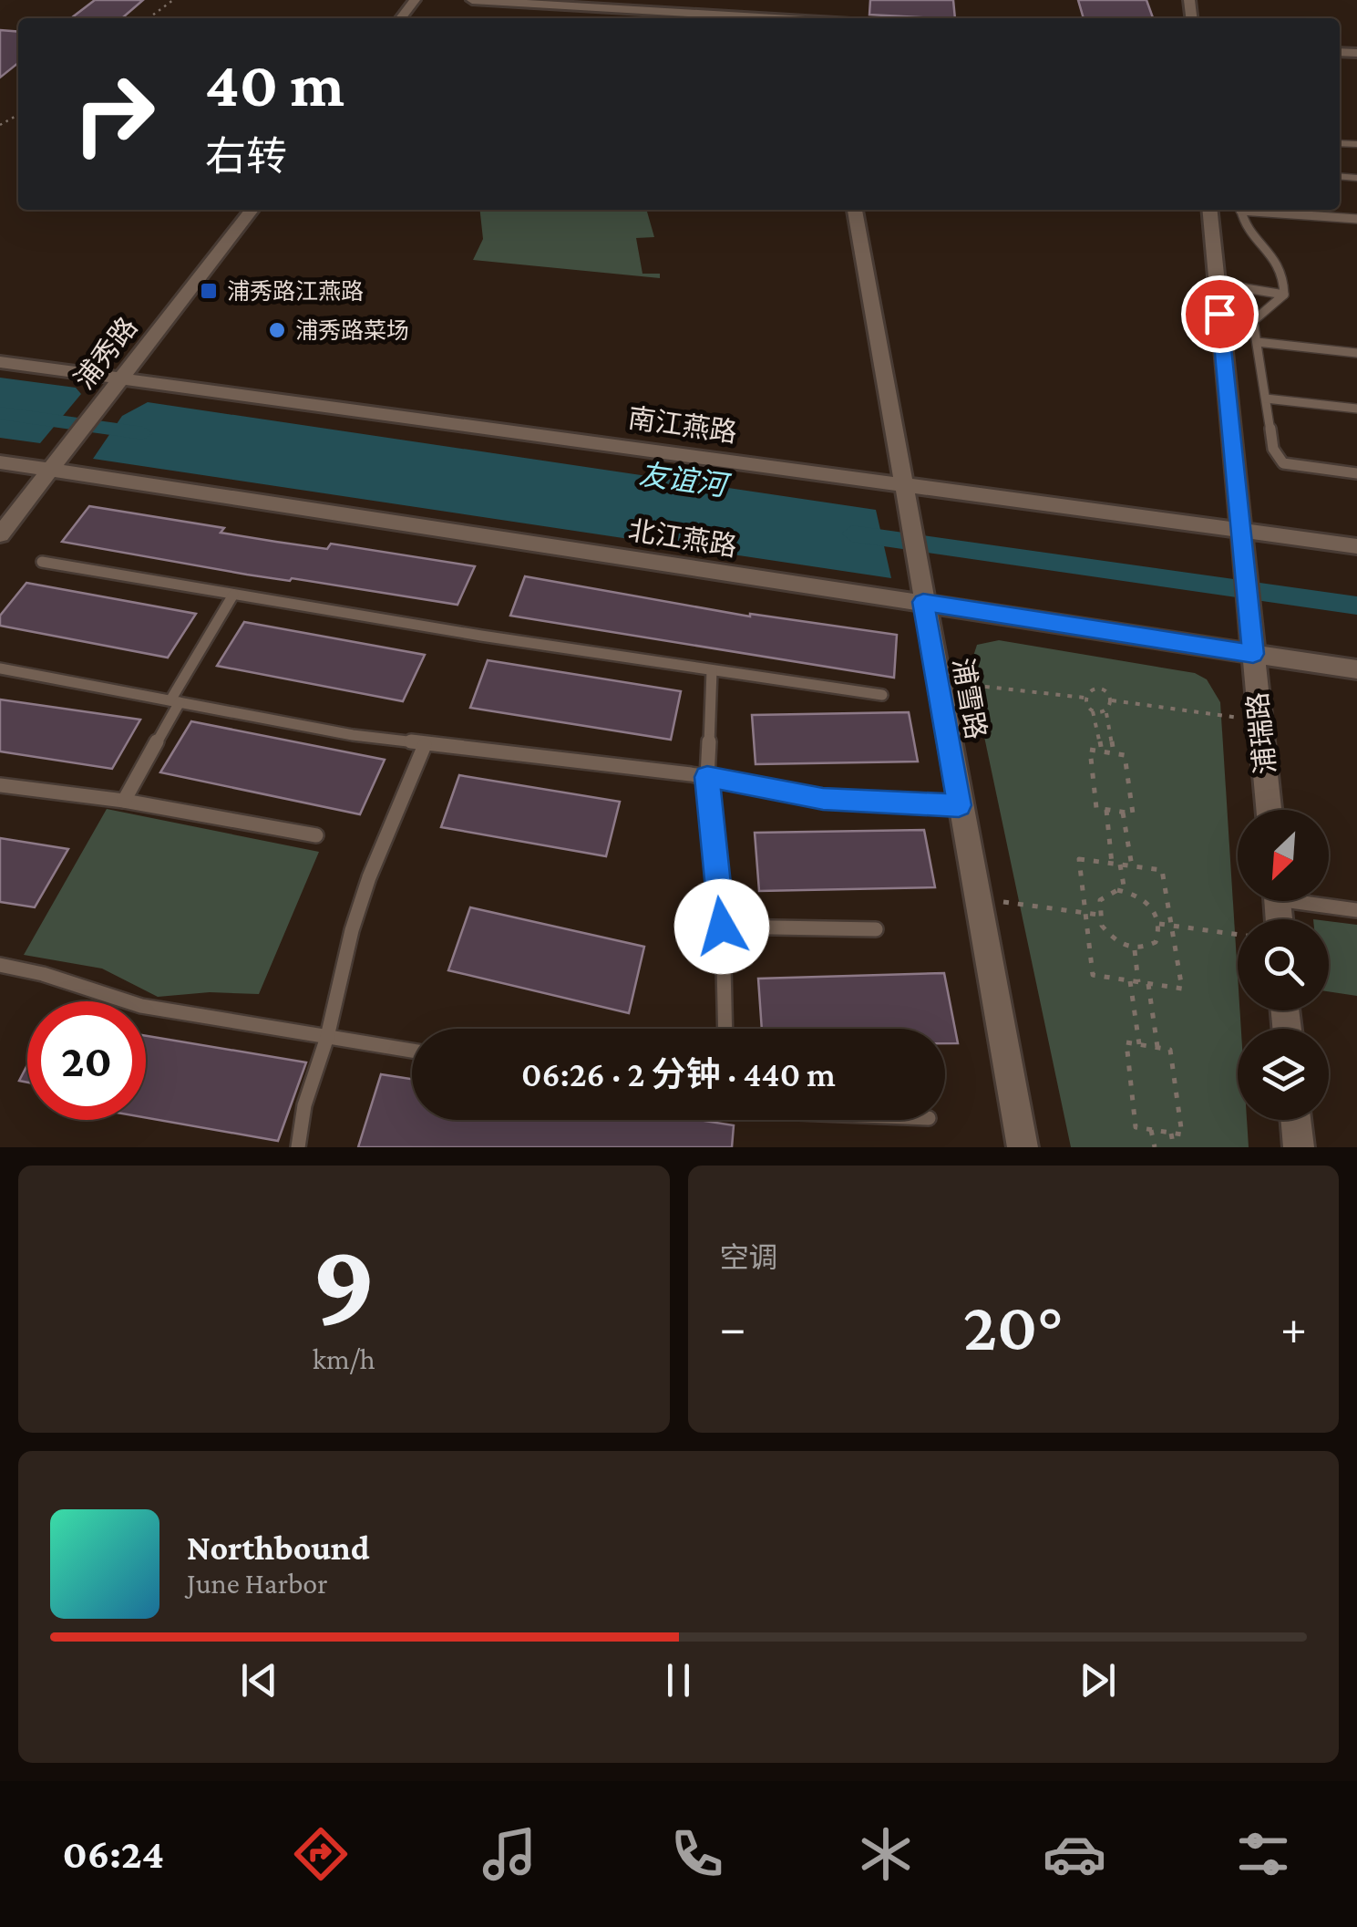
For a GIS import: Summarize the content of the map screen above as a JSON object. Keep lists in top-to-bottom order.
{
  "streets": {
    "street": [
      "浦秀路",
      "南江燕路",
      "北江燕路",
      "浦雪路",
      "浦瑞路"
    ]
  },
  "crossings": [
    ["浦秀路", "南江燕路"],
    ["浦秀路", "北江燕路"],
    ["南江燕路", "浦雪路"],
    ["南江燕路", "浦瑞路"],
    ["北江燕路", "浦雪路"],
    ["北江燕路", "浦瑞路"]
  ],
  "water": ["友谊河"],
  "places": {
    "transit": ["浦秀路江燕路"],
    "other": ["浦秀路菜场"]
  },
  "north": "bottom left",
  "page": {
    "turn": ["40 m", "右转"],
    "limit": "20",
    "trip": "06:26 · 2 分钟 · 440 m",
    "tile": [
      ["9", "km/h"],
      "空调"
    ],
    "heat": ["−", "20°", "+"],
    "song": ["Northbound", "June Harbor"],
    "tabs": "06:24"
  }
}
